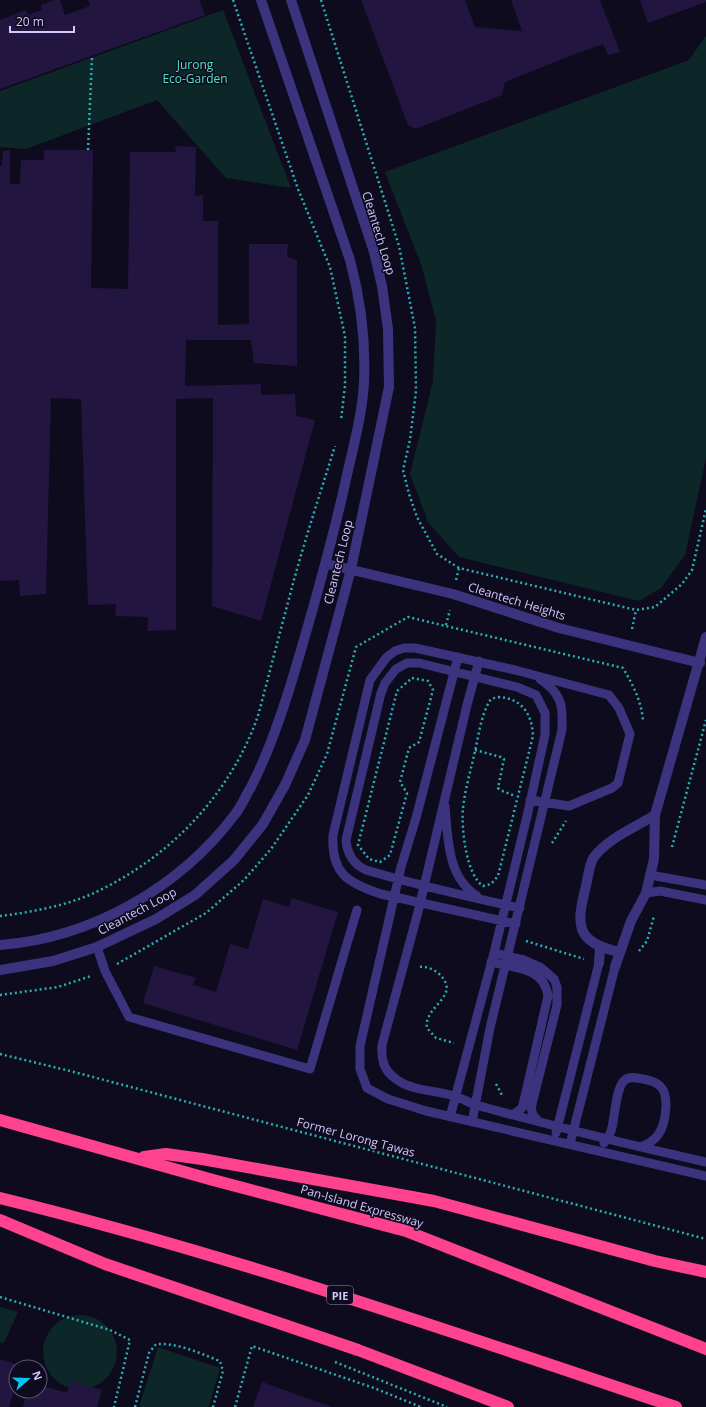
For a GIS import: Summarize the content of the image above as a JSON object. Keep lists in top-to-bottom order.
{
  "streets": {
    "highway": ["Pan-Island Expressway", "PIE"],
    "street": ["Cleantech Loop", "Cleantech Heights"],
    "path": ["Former Lorong Tawas"]
  },
  "crossings": [
    ["Cleantech Loop", "Cleantech Heights"]
  ],
  "parks": ["Jurong Eco-Garden"],
  "scale_bar": "20 m",
  "north": "right"
}
